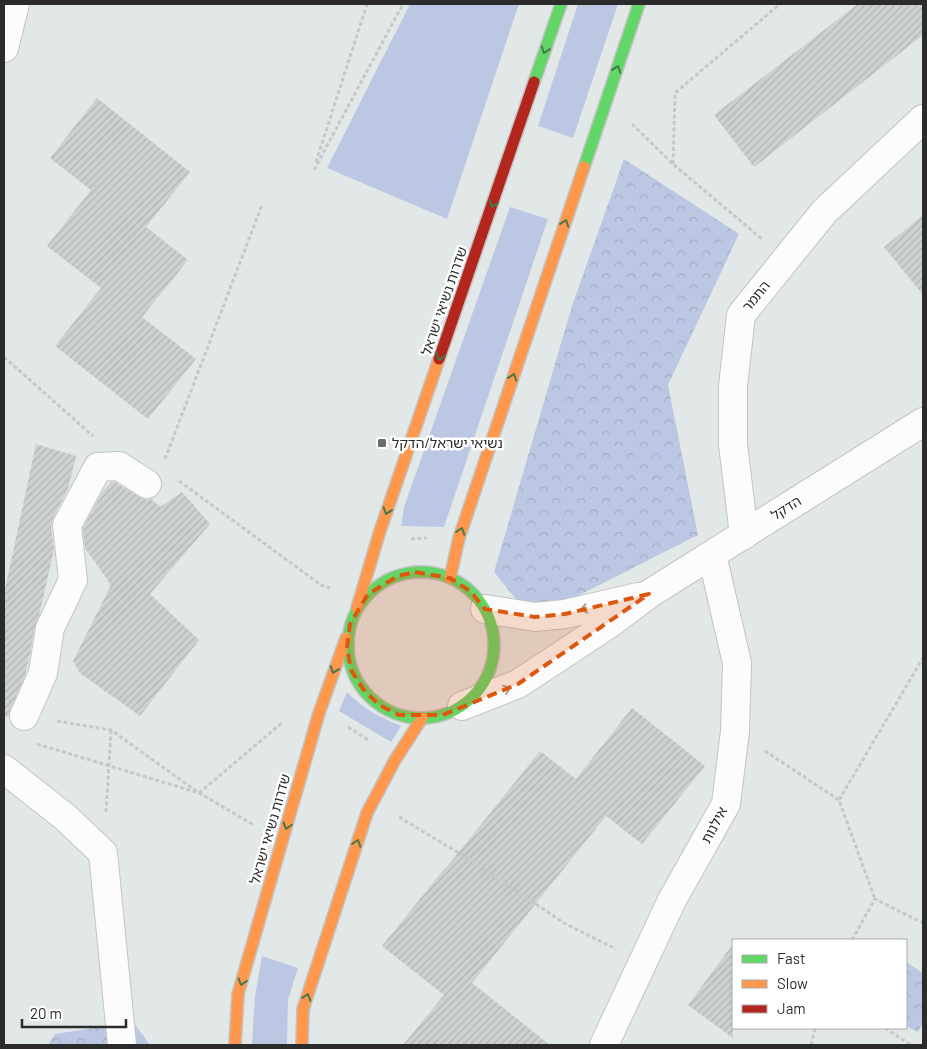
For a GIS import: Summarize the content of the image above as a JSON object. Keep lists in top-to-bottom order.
{
  "streets": {
    "main road": ["שדרות נשיאי ישראל"],
    "street": ["התמר", "הדקל", "אילנות"]
  },
  "crossings": [
    ["התמר", "הדקל"],
    ["שדרות נשיאי ישראל", "הדקל"],
    ["הדקל", "אילנות"]
  ],
  "places": {
    "transit": ["נשיאי ישראל/הדקל"]
  },
  "legend": ["Fast", "Slow", "Jam"],
  "scale_bar": "20 m"
}
